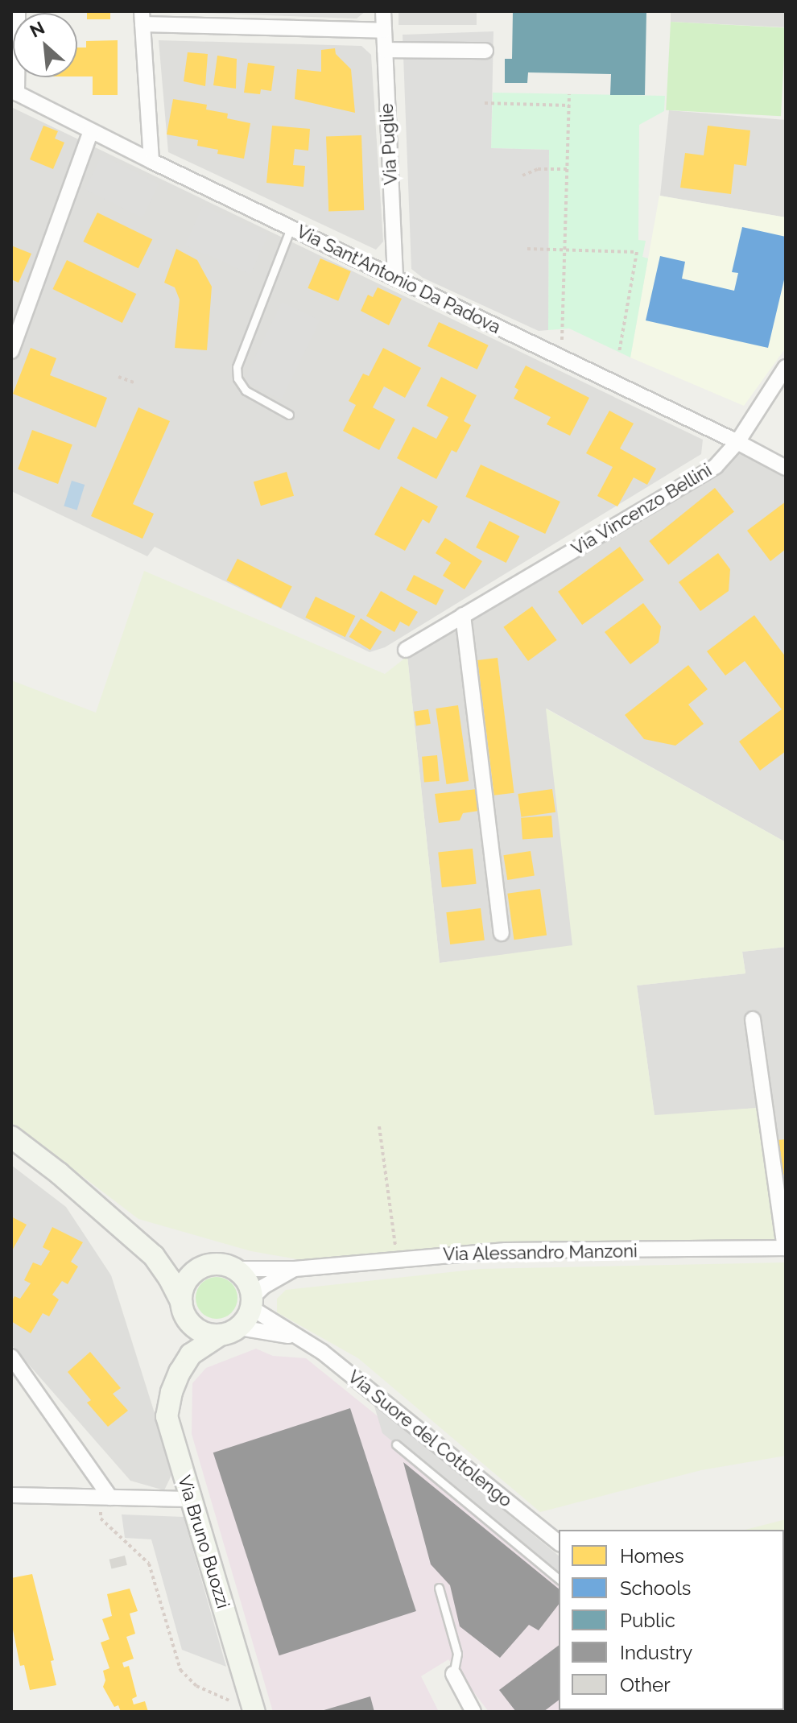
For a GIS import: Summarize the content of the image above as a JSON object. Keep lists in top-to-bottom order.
{
  "streets": {
    "street": [
      "Via Puglie",
      "Via Sant'Antonio Da Padova",
      "Via Vincenzo Bellini",
      "Via Alessandro Manzoni",
      "Via Suore del Cottolengo",
      "Via Bruno Buozzi"
    ]
  },
  "crossings": [
    ["Via Puglie", "Via Sant'Antonio Da Padova"],
    ["Via Sant'Antonio Da Padova", "Via Vincenzo Bellini"],
    ["Via Alessandro Manzoni", "Via Suore del Cottolengo"],
    ["Via Alessandro Manzoni", "Via Bruno Buozzi"],
    ["Via Suore del Cottolengo", "Via Bruno Buozzi"]
  ],
  "legend": [
    "Homes",
    "Schools",
    "Public",
    "Industry",
    "Other"
  ],
  "north": "top left"
}
